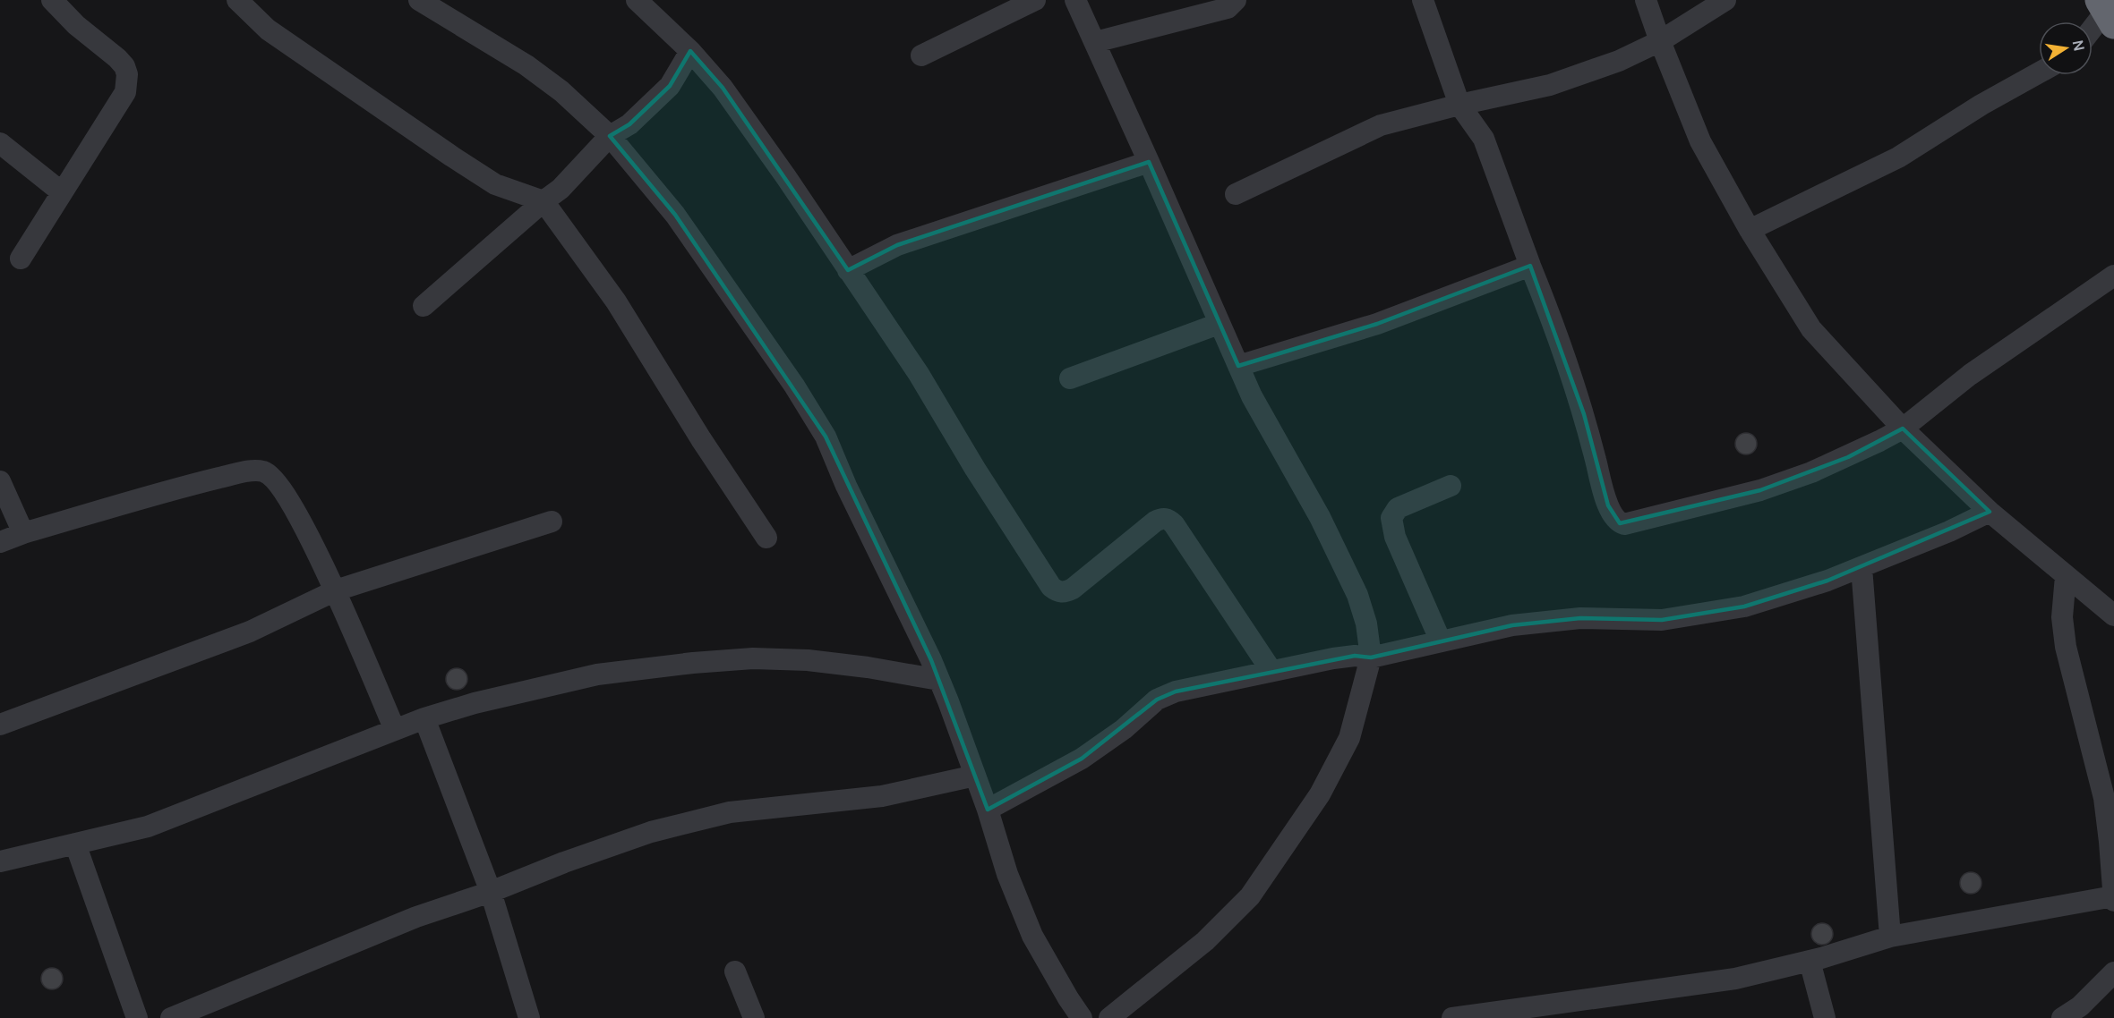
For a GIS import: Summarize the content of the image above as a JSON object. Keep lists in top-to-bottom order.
{
  "north": "right"
}
